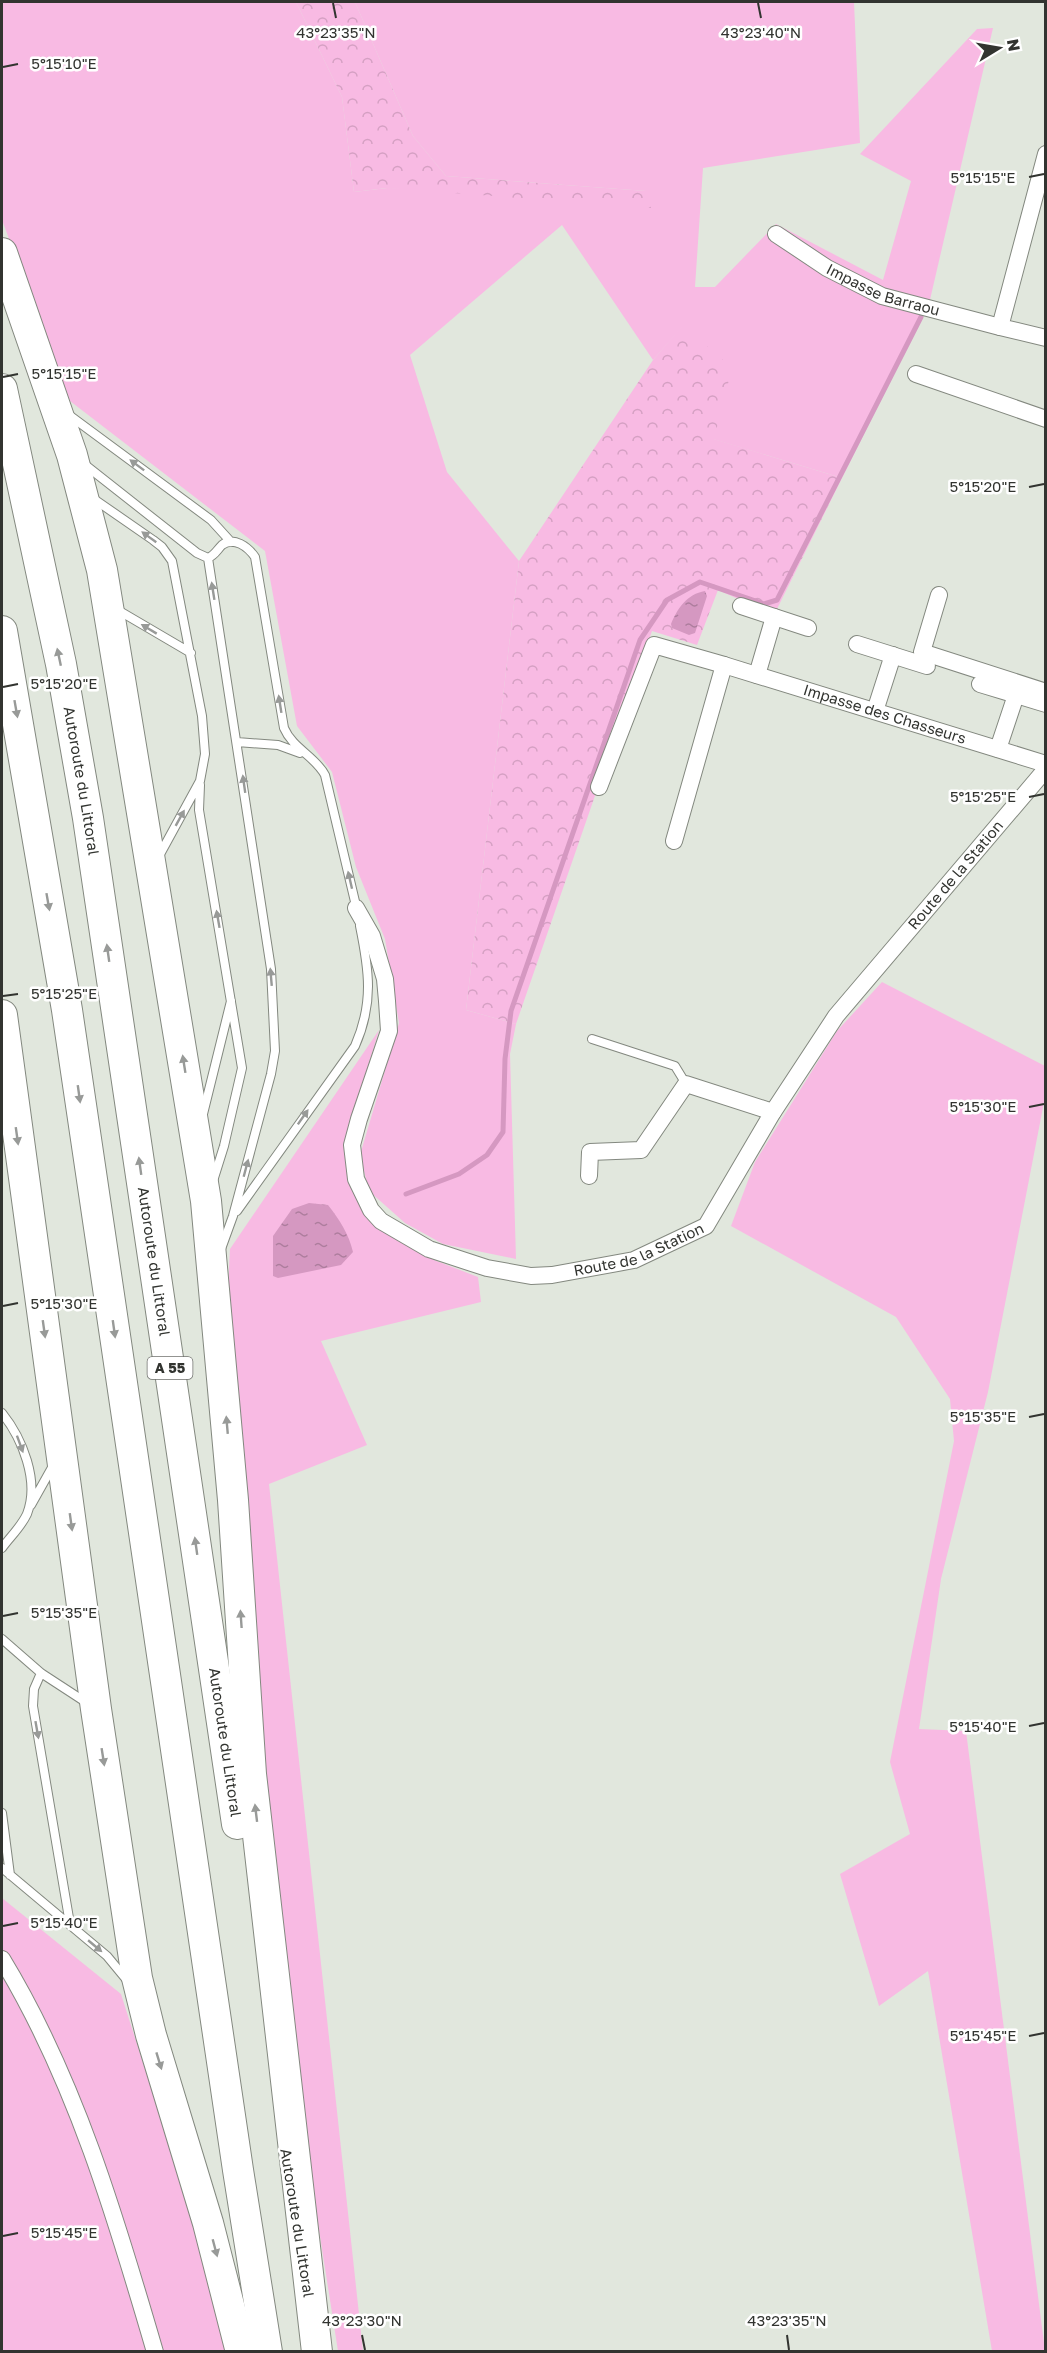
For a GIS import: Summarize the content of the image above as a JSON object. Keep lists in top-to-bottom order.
{
  "streets": {
    "highway": ["Autoroute du Littoral", "A 55"],
    "street": ["Impasse Barraou", "Impasse des Chasseurs", "Route de la Station"]
  },
  "north": "right",
  "coordinates": [
    "43°23'35\"N",
    "43°23'40\"N",
    "5°15'10\"E",
    "5°15'15\"E",
    "5°15'20\"E",
    "5°15'25\"E",
    "5°15'30\"E",
    "5°15'35\"E",
    "5°15'40\"E",
    "5°15'45\"E",
    "43°23'30\"N"
  ]
}
